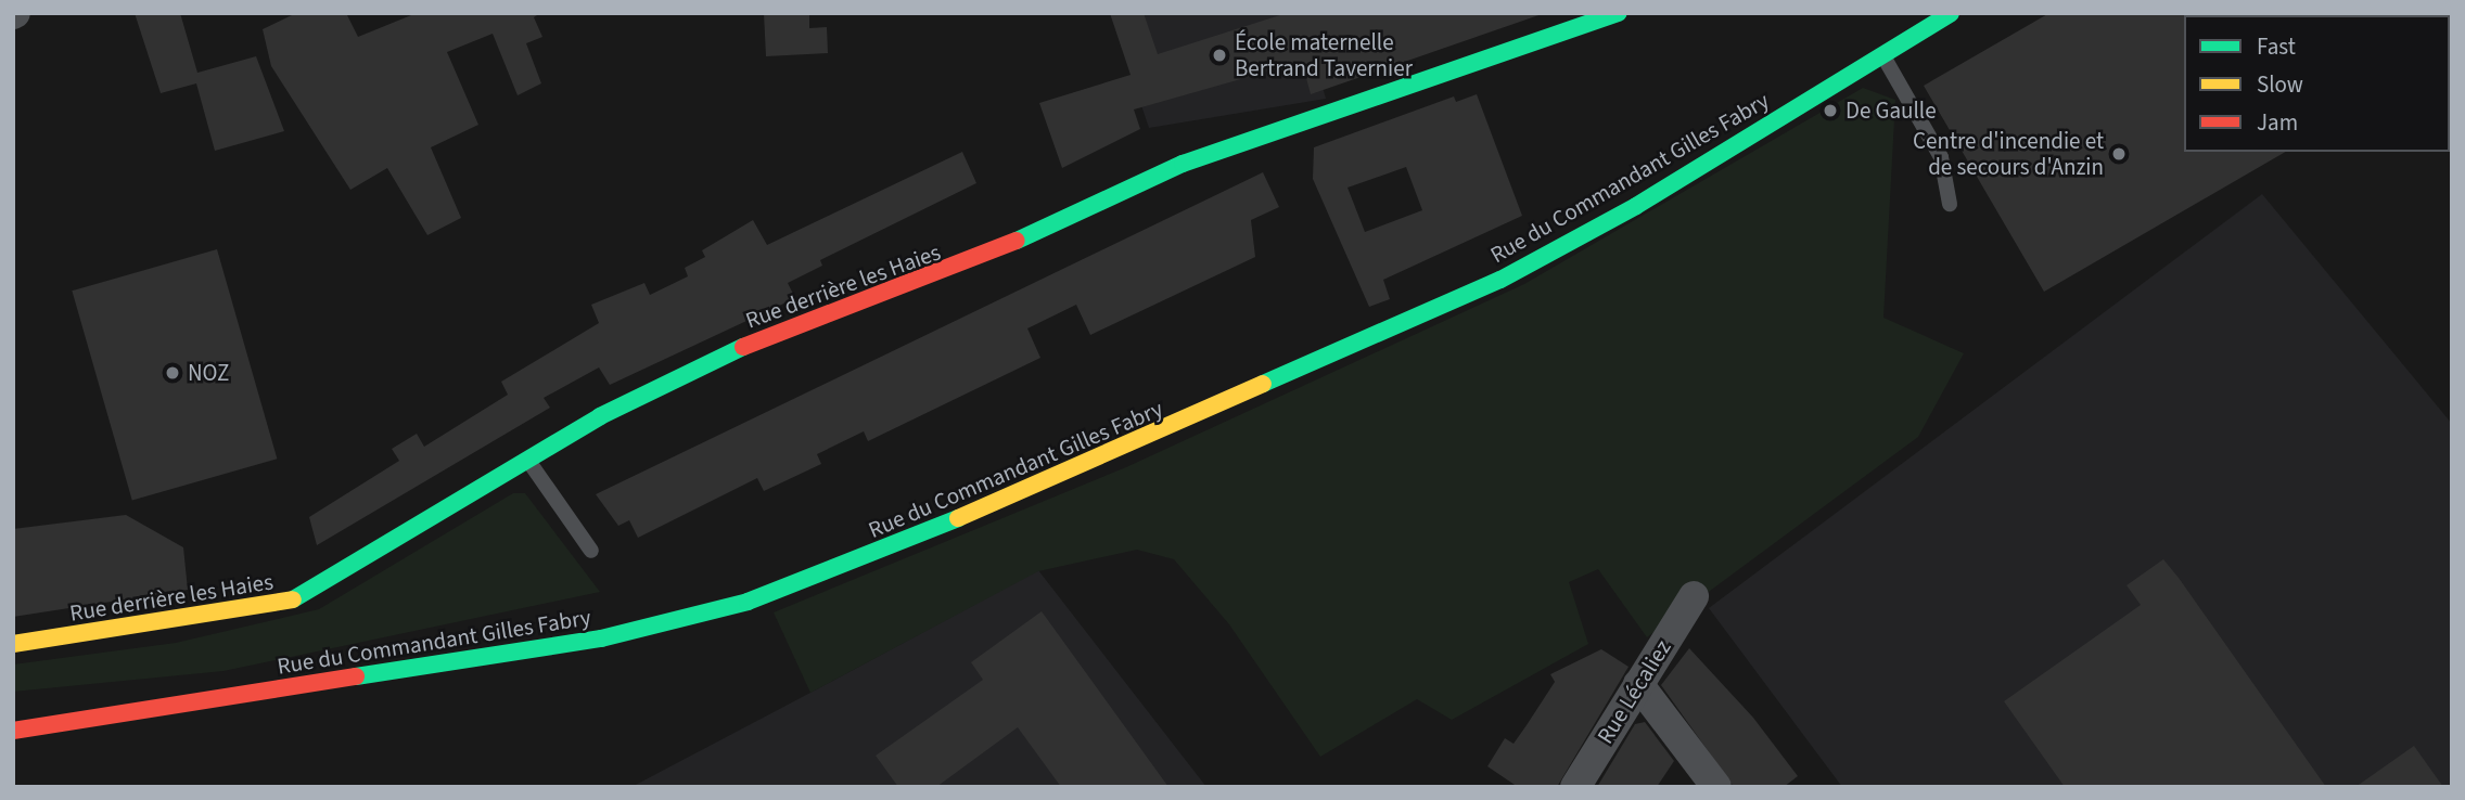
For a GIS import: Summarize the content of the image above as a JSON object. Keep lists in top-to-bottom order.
{
  "streets": {
    "street": ["Rue du Commandant Gilles Fabry", "Rue derrière les Haies", "Rue Lécaliez"]
  },
  "places": [
    "École maternelle Bertrand Tavernier",
    "De Gaulle",
    "Centre d'incendie et de secours d'Anzin",
    "NOZ"
  ],
  "legend": ["Fast", "Slow", "Jam"]
}
